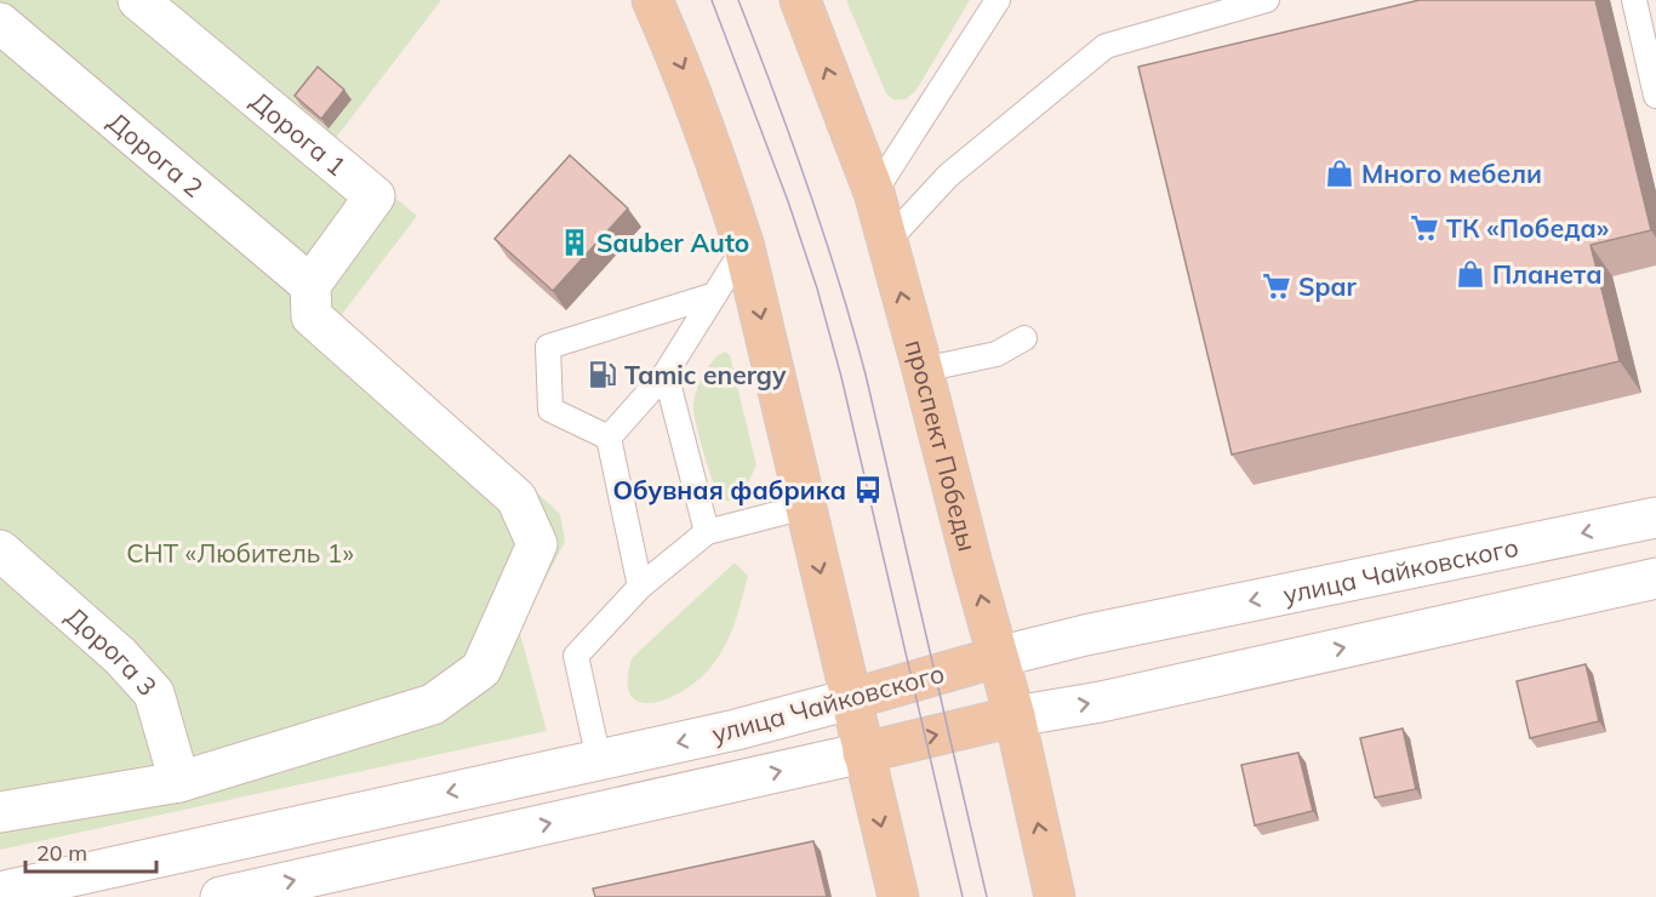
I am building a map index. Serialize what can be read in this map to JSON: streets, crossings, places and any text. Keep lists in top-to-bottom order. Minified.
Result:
{"streets":{"main road":["Дорога 1","Дорога 2","проспект Победы","улица Чайковского","Дорога 3"]},"crossings":[["Дорога 1","Дорога 2"],["проспект Победы","улица Чайковского"]],"parks":["СНТ «Любитель 1»"],"places":{"shop":["Много мебели","Планета"],"supermarket":["ТК «Победа»","Spar"],"building":["Sauber Auto"],"fuel station":["Tamic energy"],"bus stop":["Обувная фабрика"]},"scale_bar":"20 m"}
